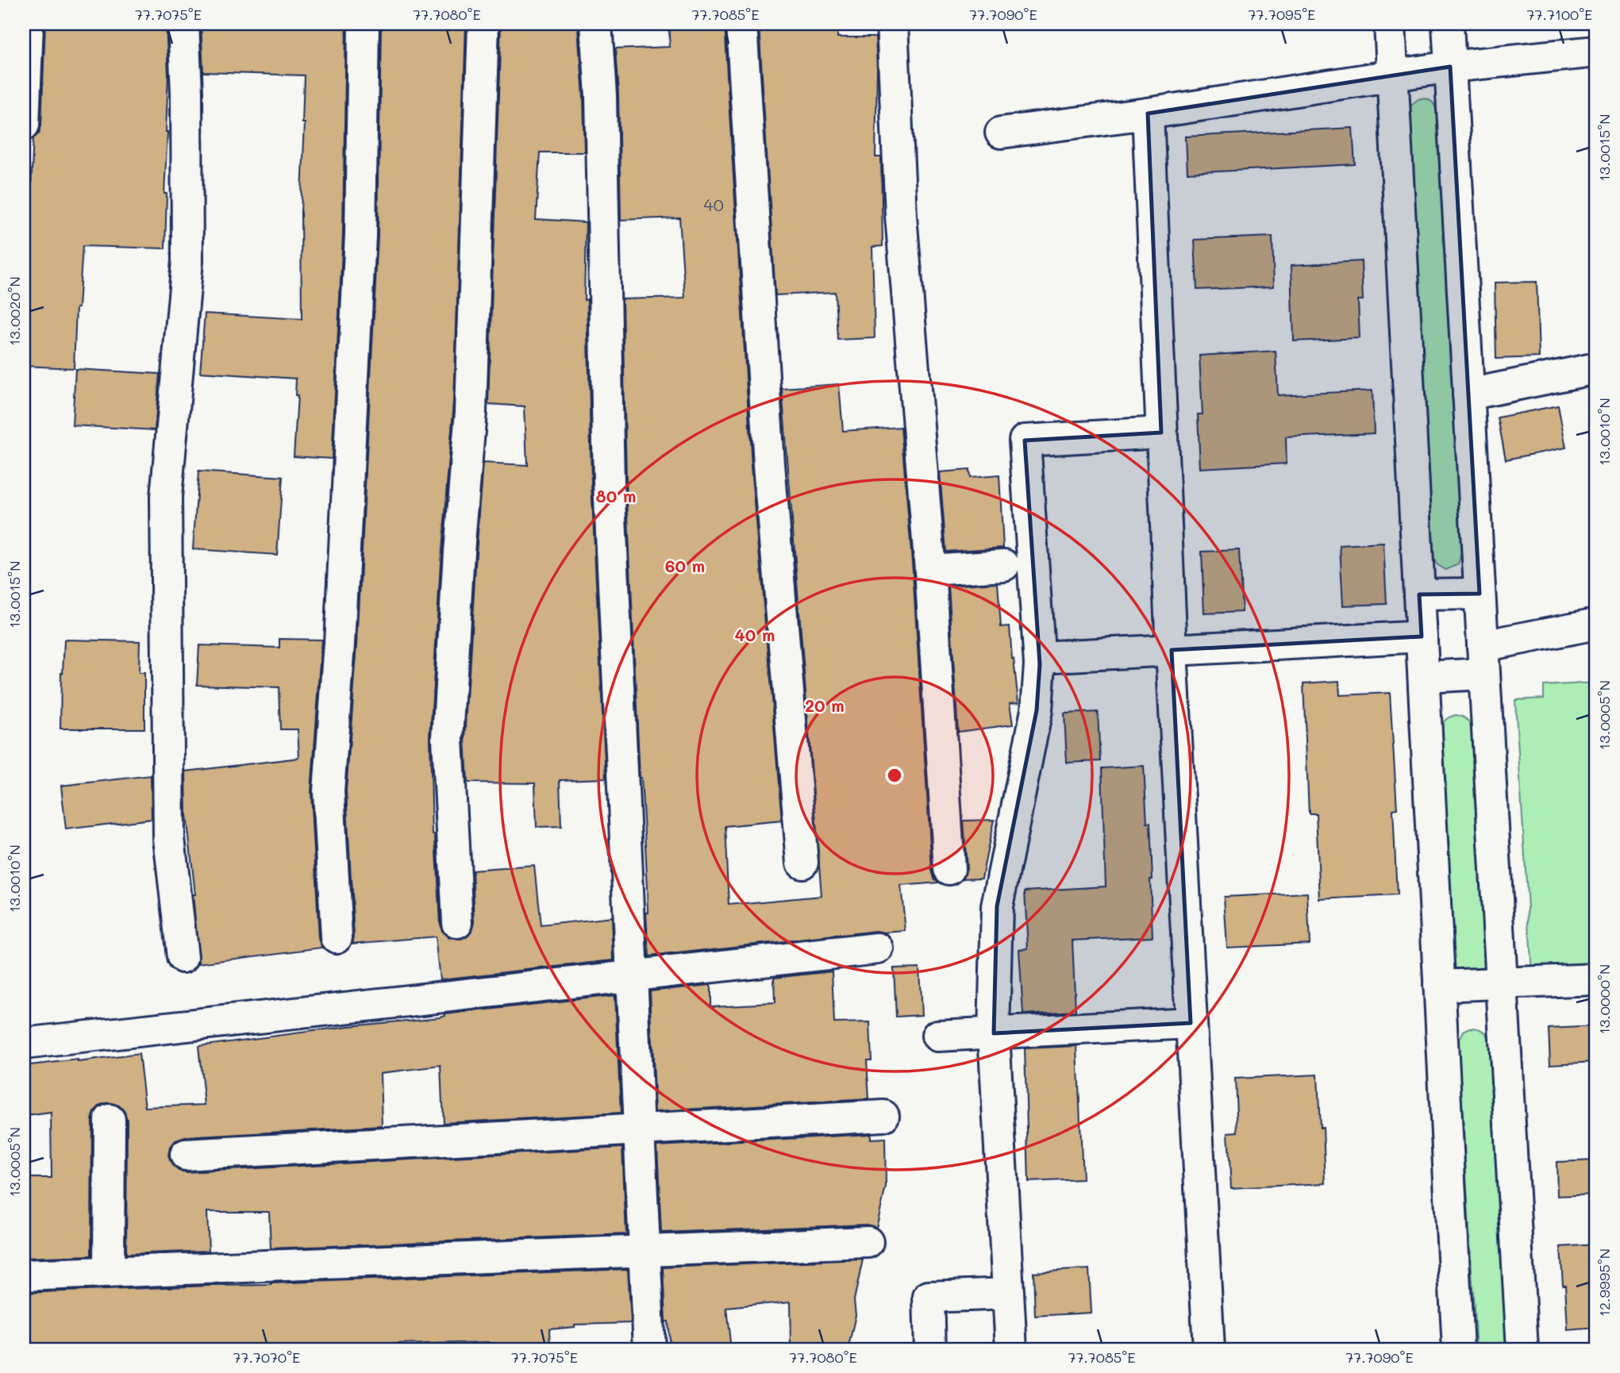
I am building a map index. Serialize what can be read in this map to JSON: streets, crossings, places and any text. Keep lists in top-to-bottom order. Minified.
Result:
{"house_numbers":["40"],"coordinates":["77.7075°E","77.7080°E","77.7085°E","77.7090°E","77.7095°E","77.7100°E","13.0015°N","13.0020°N","13.0010°N","13.0005°N","13.0000°N","12.9995°N","77.7070°E"],"rings":["80 m","60 m","40 m","20 m"]}
